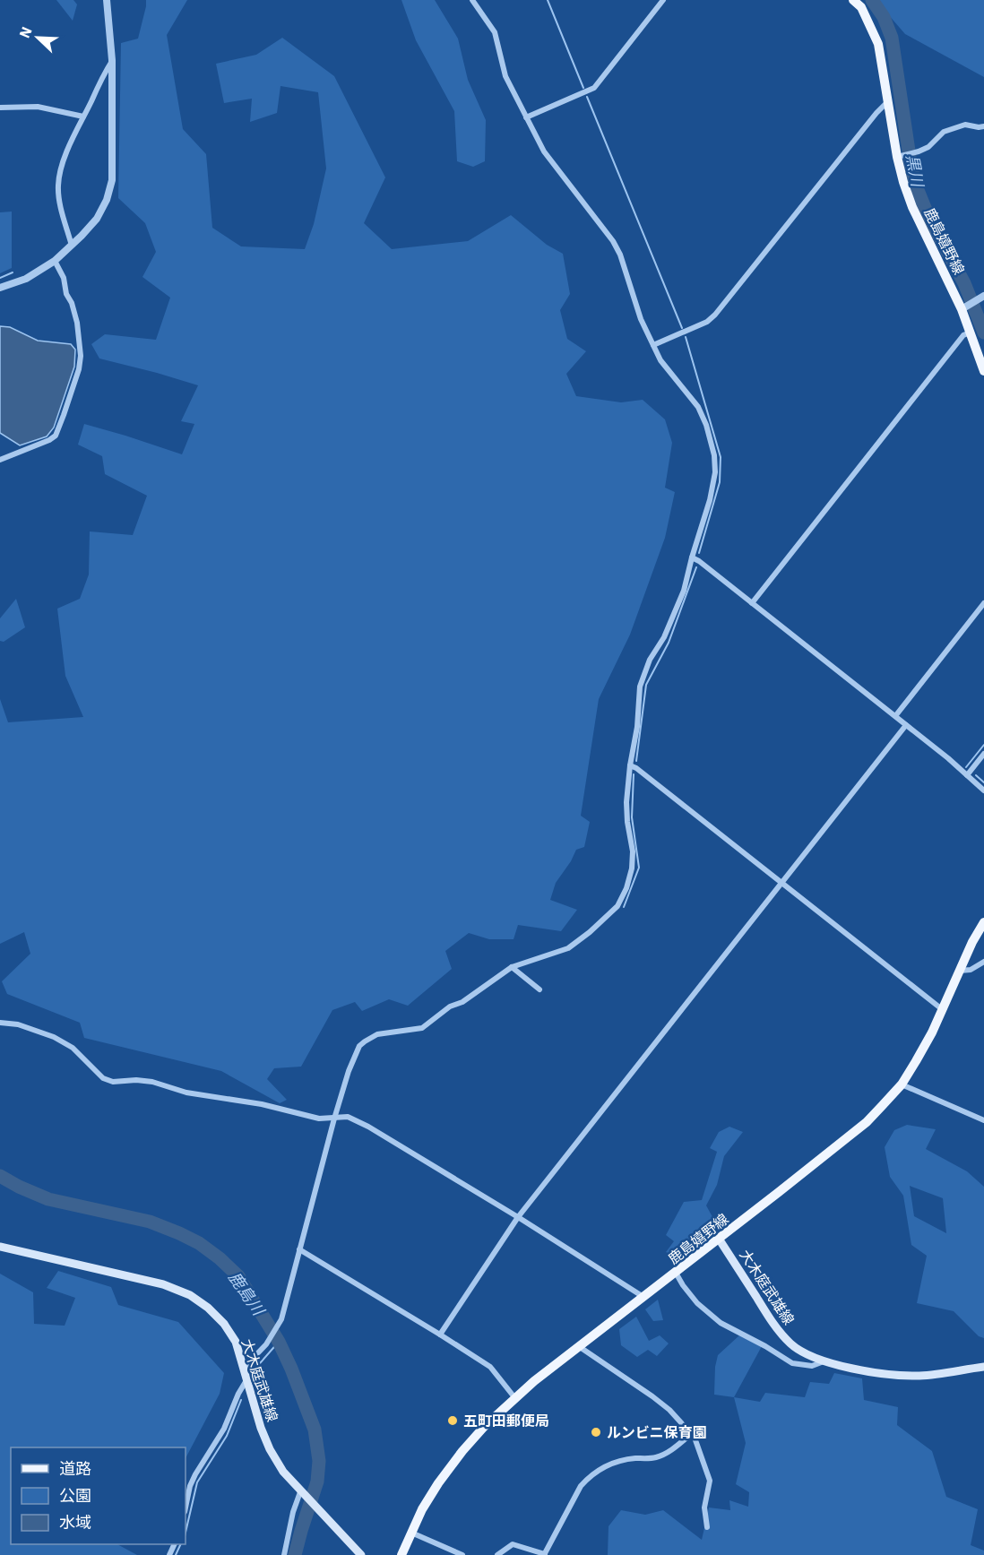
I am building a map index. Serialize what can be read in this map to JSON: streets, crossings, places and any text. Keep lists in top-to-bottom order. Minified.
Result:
{"streets":{"main road":["鹿島嬉野線","大木庭武雄線"]},"crossings":[["鹿島嬉野線","大木庭武雄線"]],"water":["黒川","鹿島川"],"places":["五町田郵便局","ルンビニ保育園"],"legend":["道路","公園","水域"],"north":"top left"}
